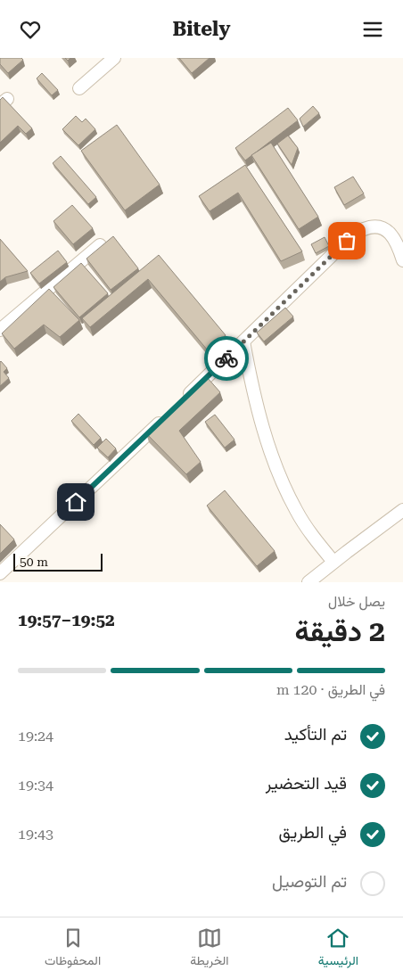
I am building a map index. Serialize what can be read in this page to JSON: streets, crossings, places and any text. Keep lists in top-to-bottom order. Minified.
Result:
{"scale_bar":"50 m","page":{"header":"Bitely","scale":"50 m","heading":["2 دقيقة","يصل خلال","19:52–19:57"],"bar":"في الطريق · 120 m","list":[["تم التأكيد","19:24"],["قيد التحضير","19:34"],["في الطريق","19:43"],"تم التوصيل"],"tabs":["الرئيسية","الخريطة","المحفوظات"]}}
